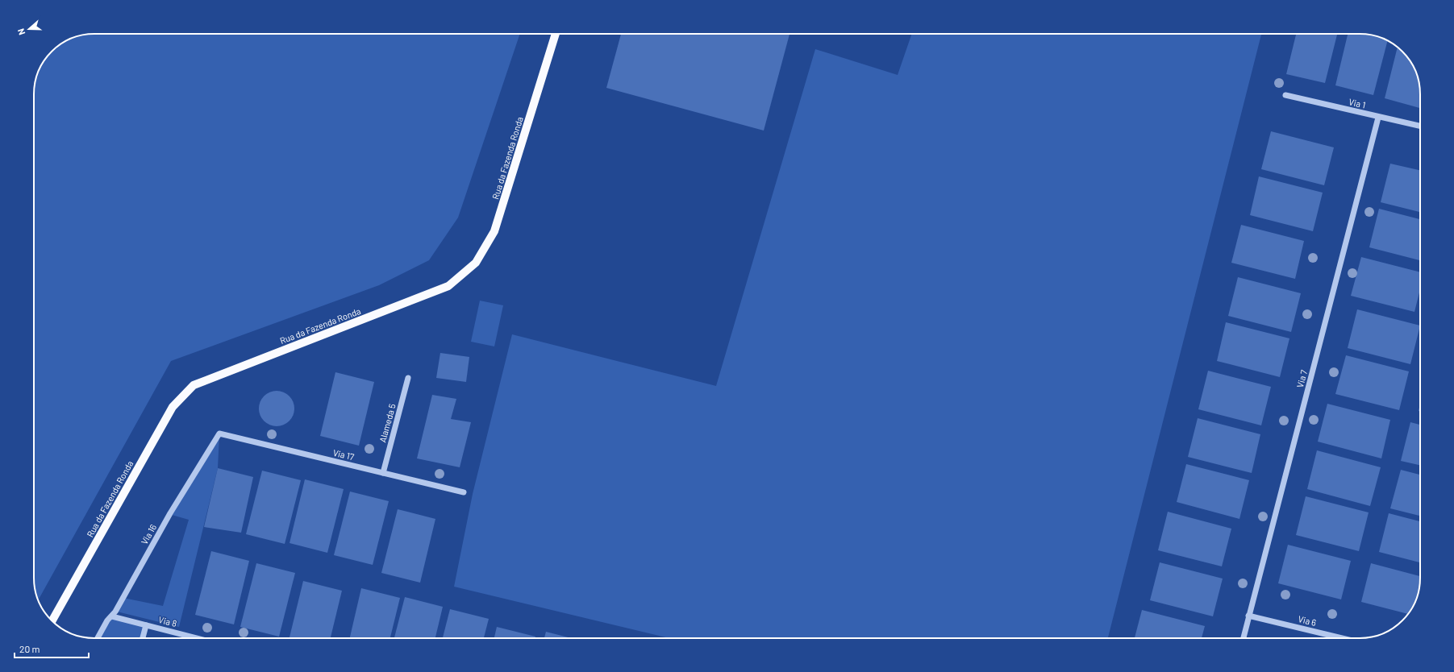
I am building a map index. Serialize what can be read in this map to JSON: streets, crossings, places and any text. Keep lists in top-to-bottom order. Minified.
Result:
{"streets":{"main road":["Rua da Fazenda Ronda"],"street":["Via 1","Via 7","Alameda 5","Via 17","Via 16","Via 6","Via 8"]},"crossings":[["Via 1","Via 7"],["Via 7","Via 6"],["Alameda 5","Via 17"],["Via 17","Via 16"],["Via 16","Via 8"]],"scale_bar":"20 m","north":"left"}
